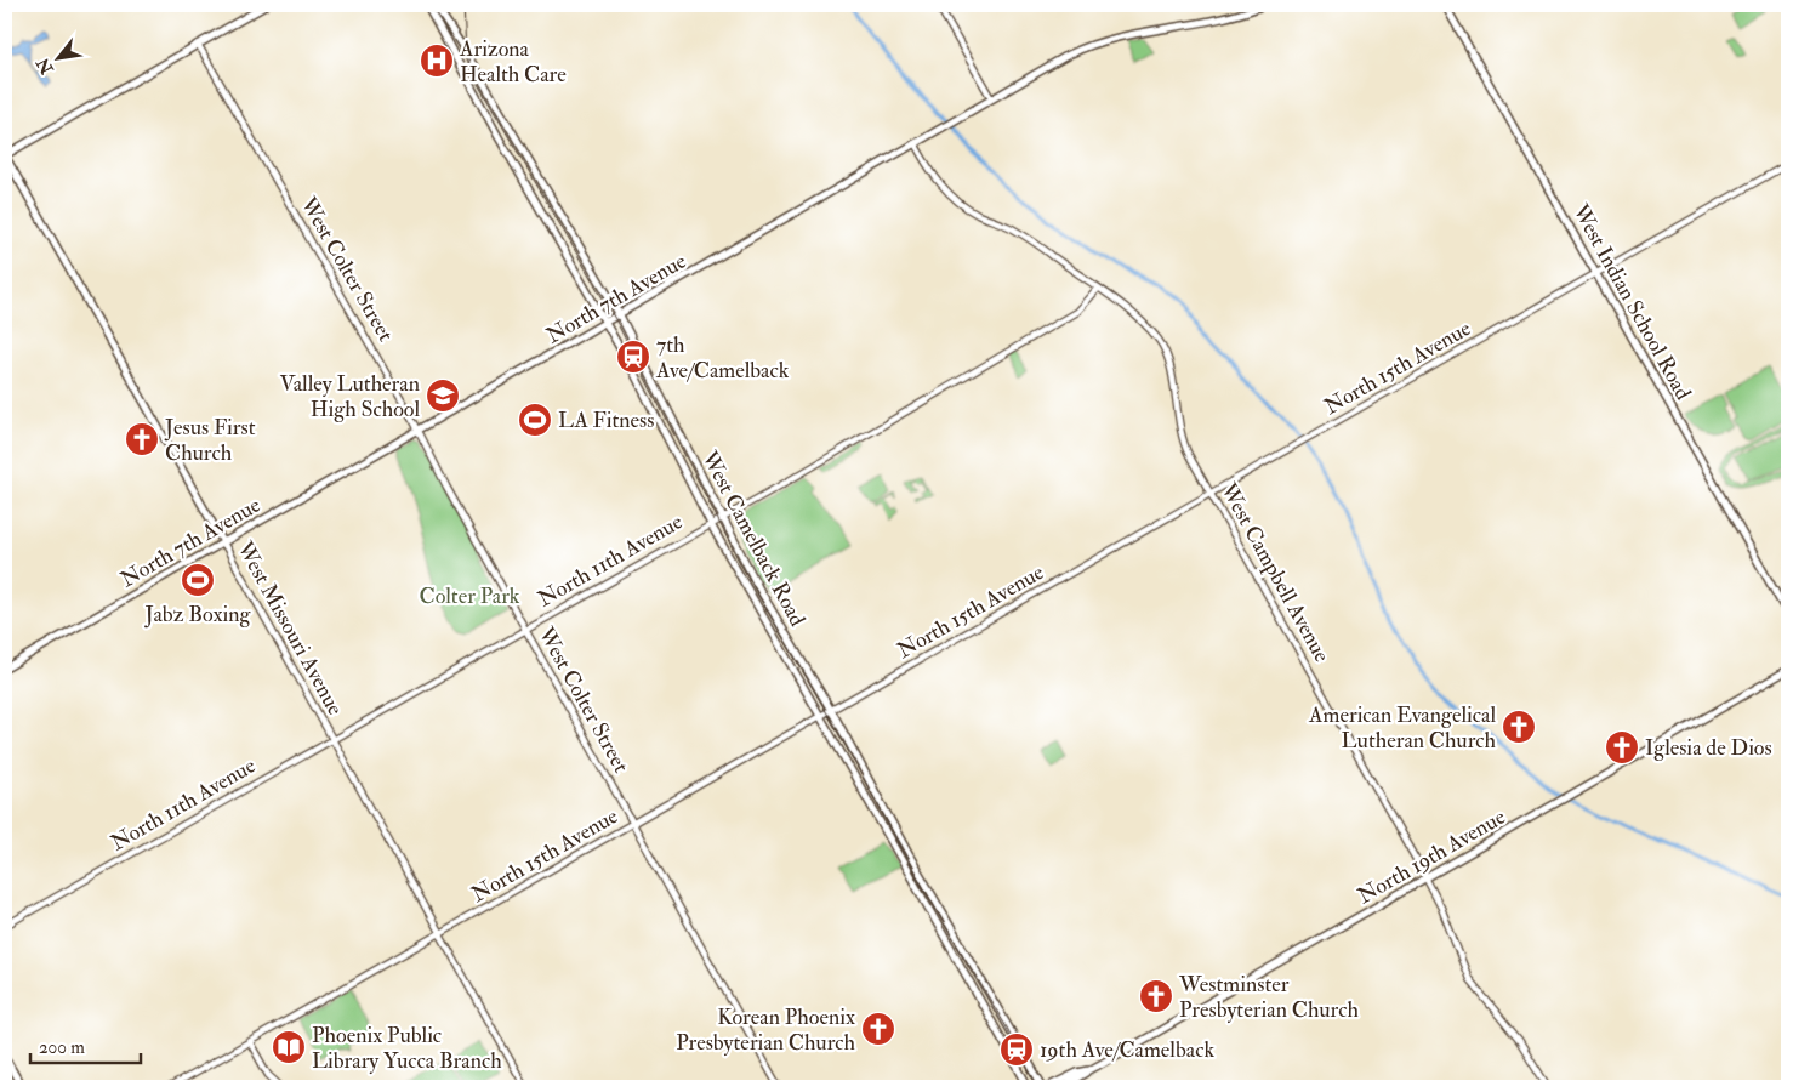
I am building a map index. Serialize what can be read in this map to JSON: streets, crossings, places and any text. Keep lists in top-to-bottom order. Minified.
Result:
{"streets":{"main road":["North 7th Avenue","West Indian School Road","West Camelback Road","West Missouri Avenue","North 19th Avenue"],"street":["West Colter Street","North 15th Avenue","North 11th Avenue","West Campbell Avenue"]},"crossings":[["West Colter Street","North 7th Avenue"],["West Colter Street","North 15th Avenue"],["West Colter Street","North 11th Avenue"],["North 7th Avenue","West Camelback Road"],["North 7th Avenue","West Campbell Avenue"],["North 7th Avenue","West Missouri Avenue"],["West Indian School Road","North 15th Avenue"],["North 15th Avenue","West Camelback Road"],["North 15th Avenue","West Campbell Avenue"],["North 15th Avenue","West Missouri Avenue"],["West Camelback Road","North 11th Avenue"],["West Camelback Road","North 19th Avenue"],["North 11th Avenue","West Campbell Avenue"],["North 11th Avenue","West Missouri Avenue"],["West Campbell Avenue","North 19th Avenue"]],"parks":["Colter Park"],"places":{"hospital":["Arizona Health Care"],"station":["7th Ave/Camelback","19th Ave/Camelback"],"school or university":["Valley Lutheran High School"],"sports":["LA Fitness","Jabz Boxing"],"church":["Jesus First Church","American Evangelical Lutheran Church","Iglesia de Dios","Westminster Presbyterian Church","Korean Phoenix Presbyterian Church"],"library":["Phoenix Public Library Yucca Branch"]},"scale_bar":"200 m","north":"bottom left"}
